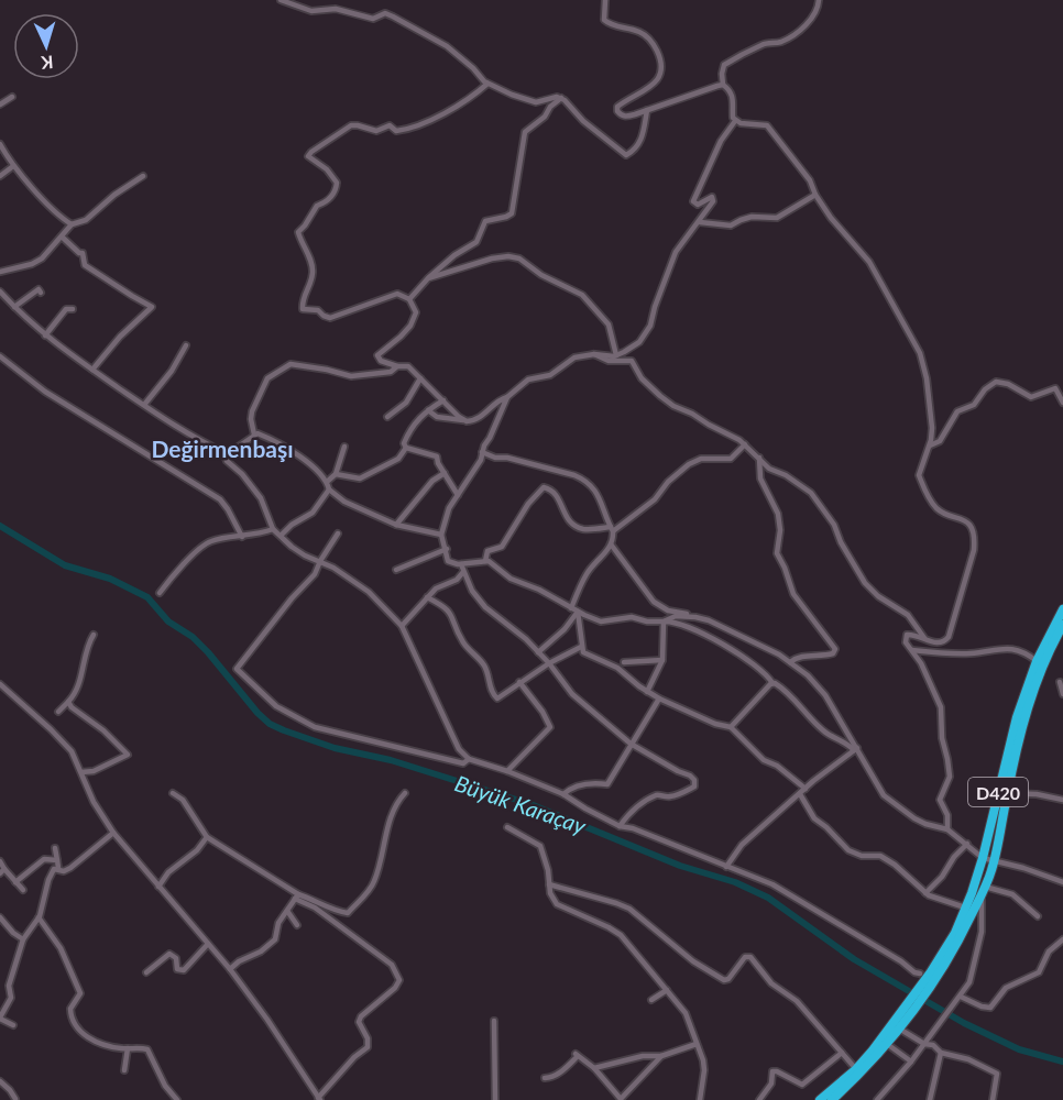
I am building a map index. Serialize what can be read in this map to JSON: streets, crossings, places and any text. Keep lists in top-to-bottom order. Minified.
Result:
{"streets":{"highway":["D420"]},"districts":["Değirmenbaşı"],"water":["Büyük Karaçay"],"north":"bottom"}
